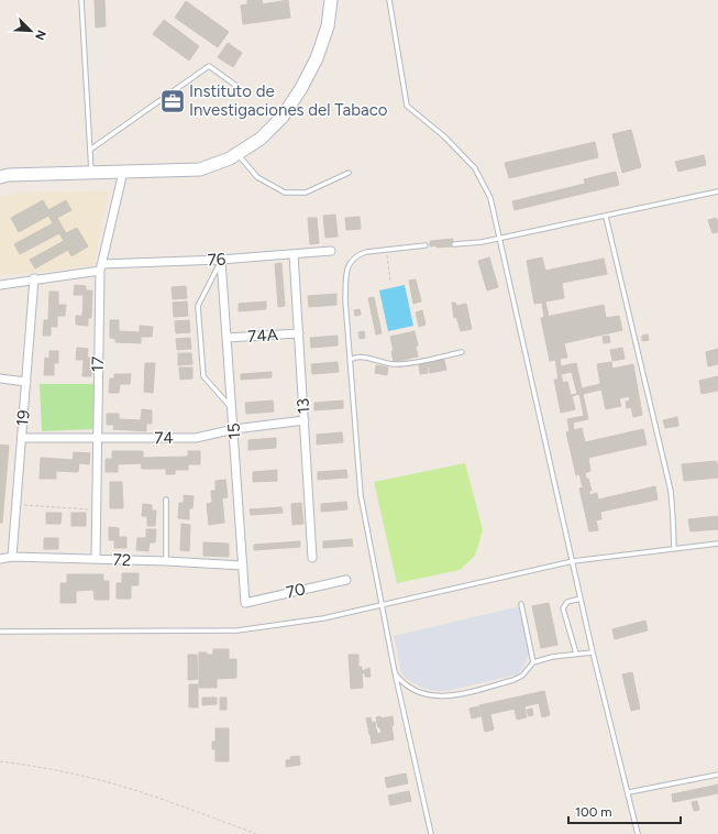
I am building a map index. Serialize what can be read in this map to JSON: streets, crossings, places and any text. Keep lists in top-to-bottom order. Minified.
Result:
{"streets":{"street":["76","74A","17","13","19","15","74","72","70"]},"crossings":[["76","17"],["76","13"],["76","19"],["76","15"],["74A","13"],["74A","15"],["17","74"],["17","72"],["13","74"],["19","74"],["19","72"],["15","74"],["15","72"],["15","70"]],"places":{"office":["Instituto de Investigaciones del Tabaco"]},"scale_bar":"100 m","north":"bottom right"}
